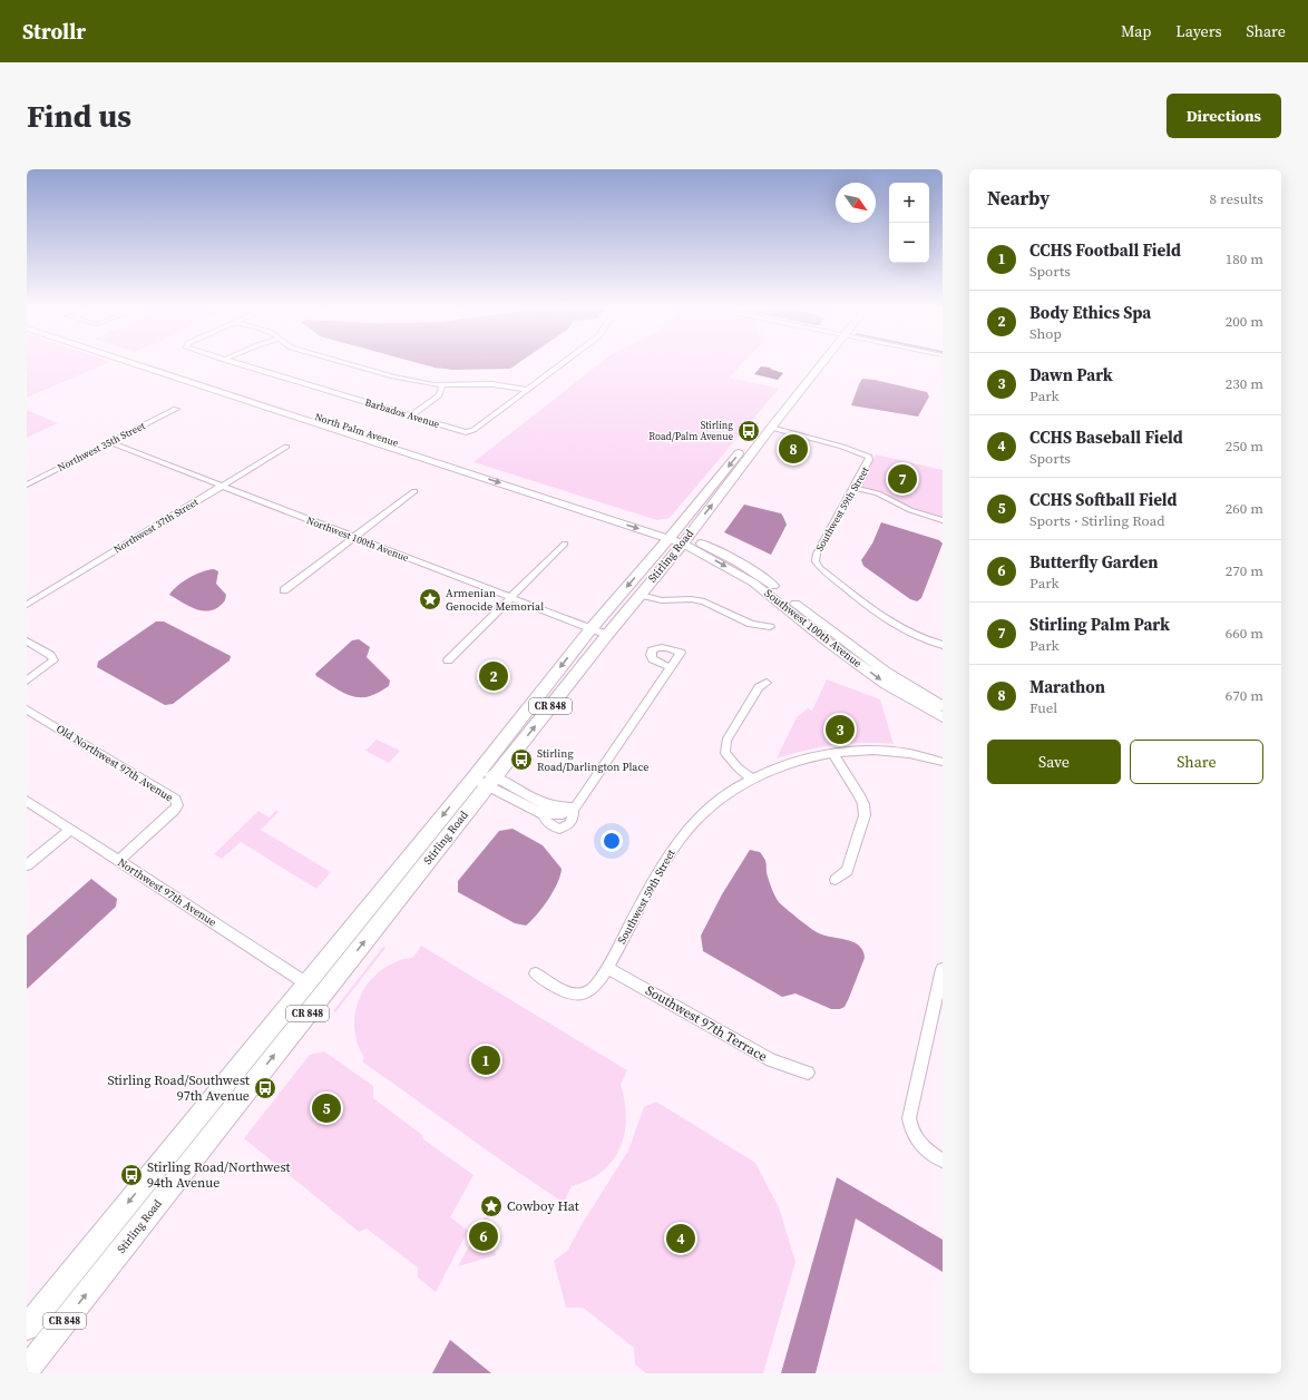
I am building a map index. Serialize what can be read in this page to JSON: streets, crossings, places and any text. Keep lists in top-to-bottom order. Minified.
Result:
{"streets":{"main road":["North Palm Avenue","Stirling Road","Southwest 100th Avenue","CR 848"],"street":["Barbados Avenue","Northwest 35th Street","Southwest 59th Street","Northwest 37th Street","Northwest 100th Avenue","Old Northwest 97th Avenue","Northwest 97th Avenue","Southwest 97th Terrace"]},"crossings":[["North Palm Avenue","Stirling Road"],["North Palm Avenue","Southwest 100th Avenue"],["Northwest 35th Street","Northwest 100th Avenue"],["Southwest 59th Street","Stirling Road"],["Southwest 59th Street","Southwest 97th Terrace"],["Northwest 37th Street","Northwest 100th Avenue"],["Northwest 100th Avenue","Stirling Road"],["Stirling Road","Southwest 100th Avenue"],["Stirling Road","Northwest 97th Avenue"],["Old Northwest 97th Avenue","Northwest 97th Avenue"]],"places":{"bus stop":["Stirling Road/Palm Avenue","Stirling Road/Darlington Place","Stirling Road/Southwest 97th Avenue","Stirling Road/Northwest 94th Avenue"],"place":["Armenian Genocide Memorial","Cowboy Hat"]},"north":"bottom right","page":{"header":"Strollr","nav":["Map","Layers","Share"],"buttons":["Directions",["Save","Share"]],"title":"Find us","heading":["Nearby","8 results"],"map_buttons":["+","−"],"list":[{"mark":"1","name":"CCHS Football Field","note":"Sports","value":"180 m"},{"mark":"2","name":"Body Ethics Spa","note":"Shop","value":"200 m"},{"mark":"3","name":"Dawn Park","note":"Park","value":"230 m"},{"mark":"4","name":"CCHS Baseball Field","note":"Sports","value":"250 m"},{"mark":"5","name":"CCHS Softball Field","note":"Sports · Stirling Road","value":"260 m"},{"mark":"6","name":"Butterfly Garden","note":"Park","value":"270 m"},{"mark":"7","name":"Stirling Palm Park","note":"Park","value":"660 m"},{"mark":"8","name":"Marathon","note":"Fuel","value":"670 m"}],"pins":["8","7","2","3","1","5","6","4"]}}
